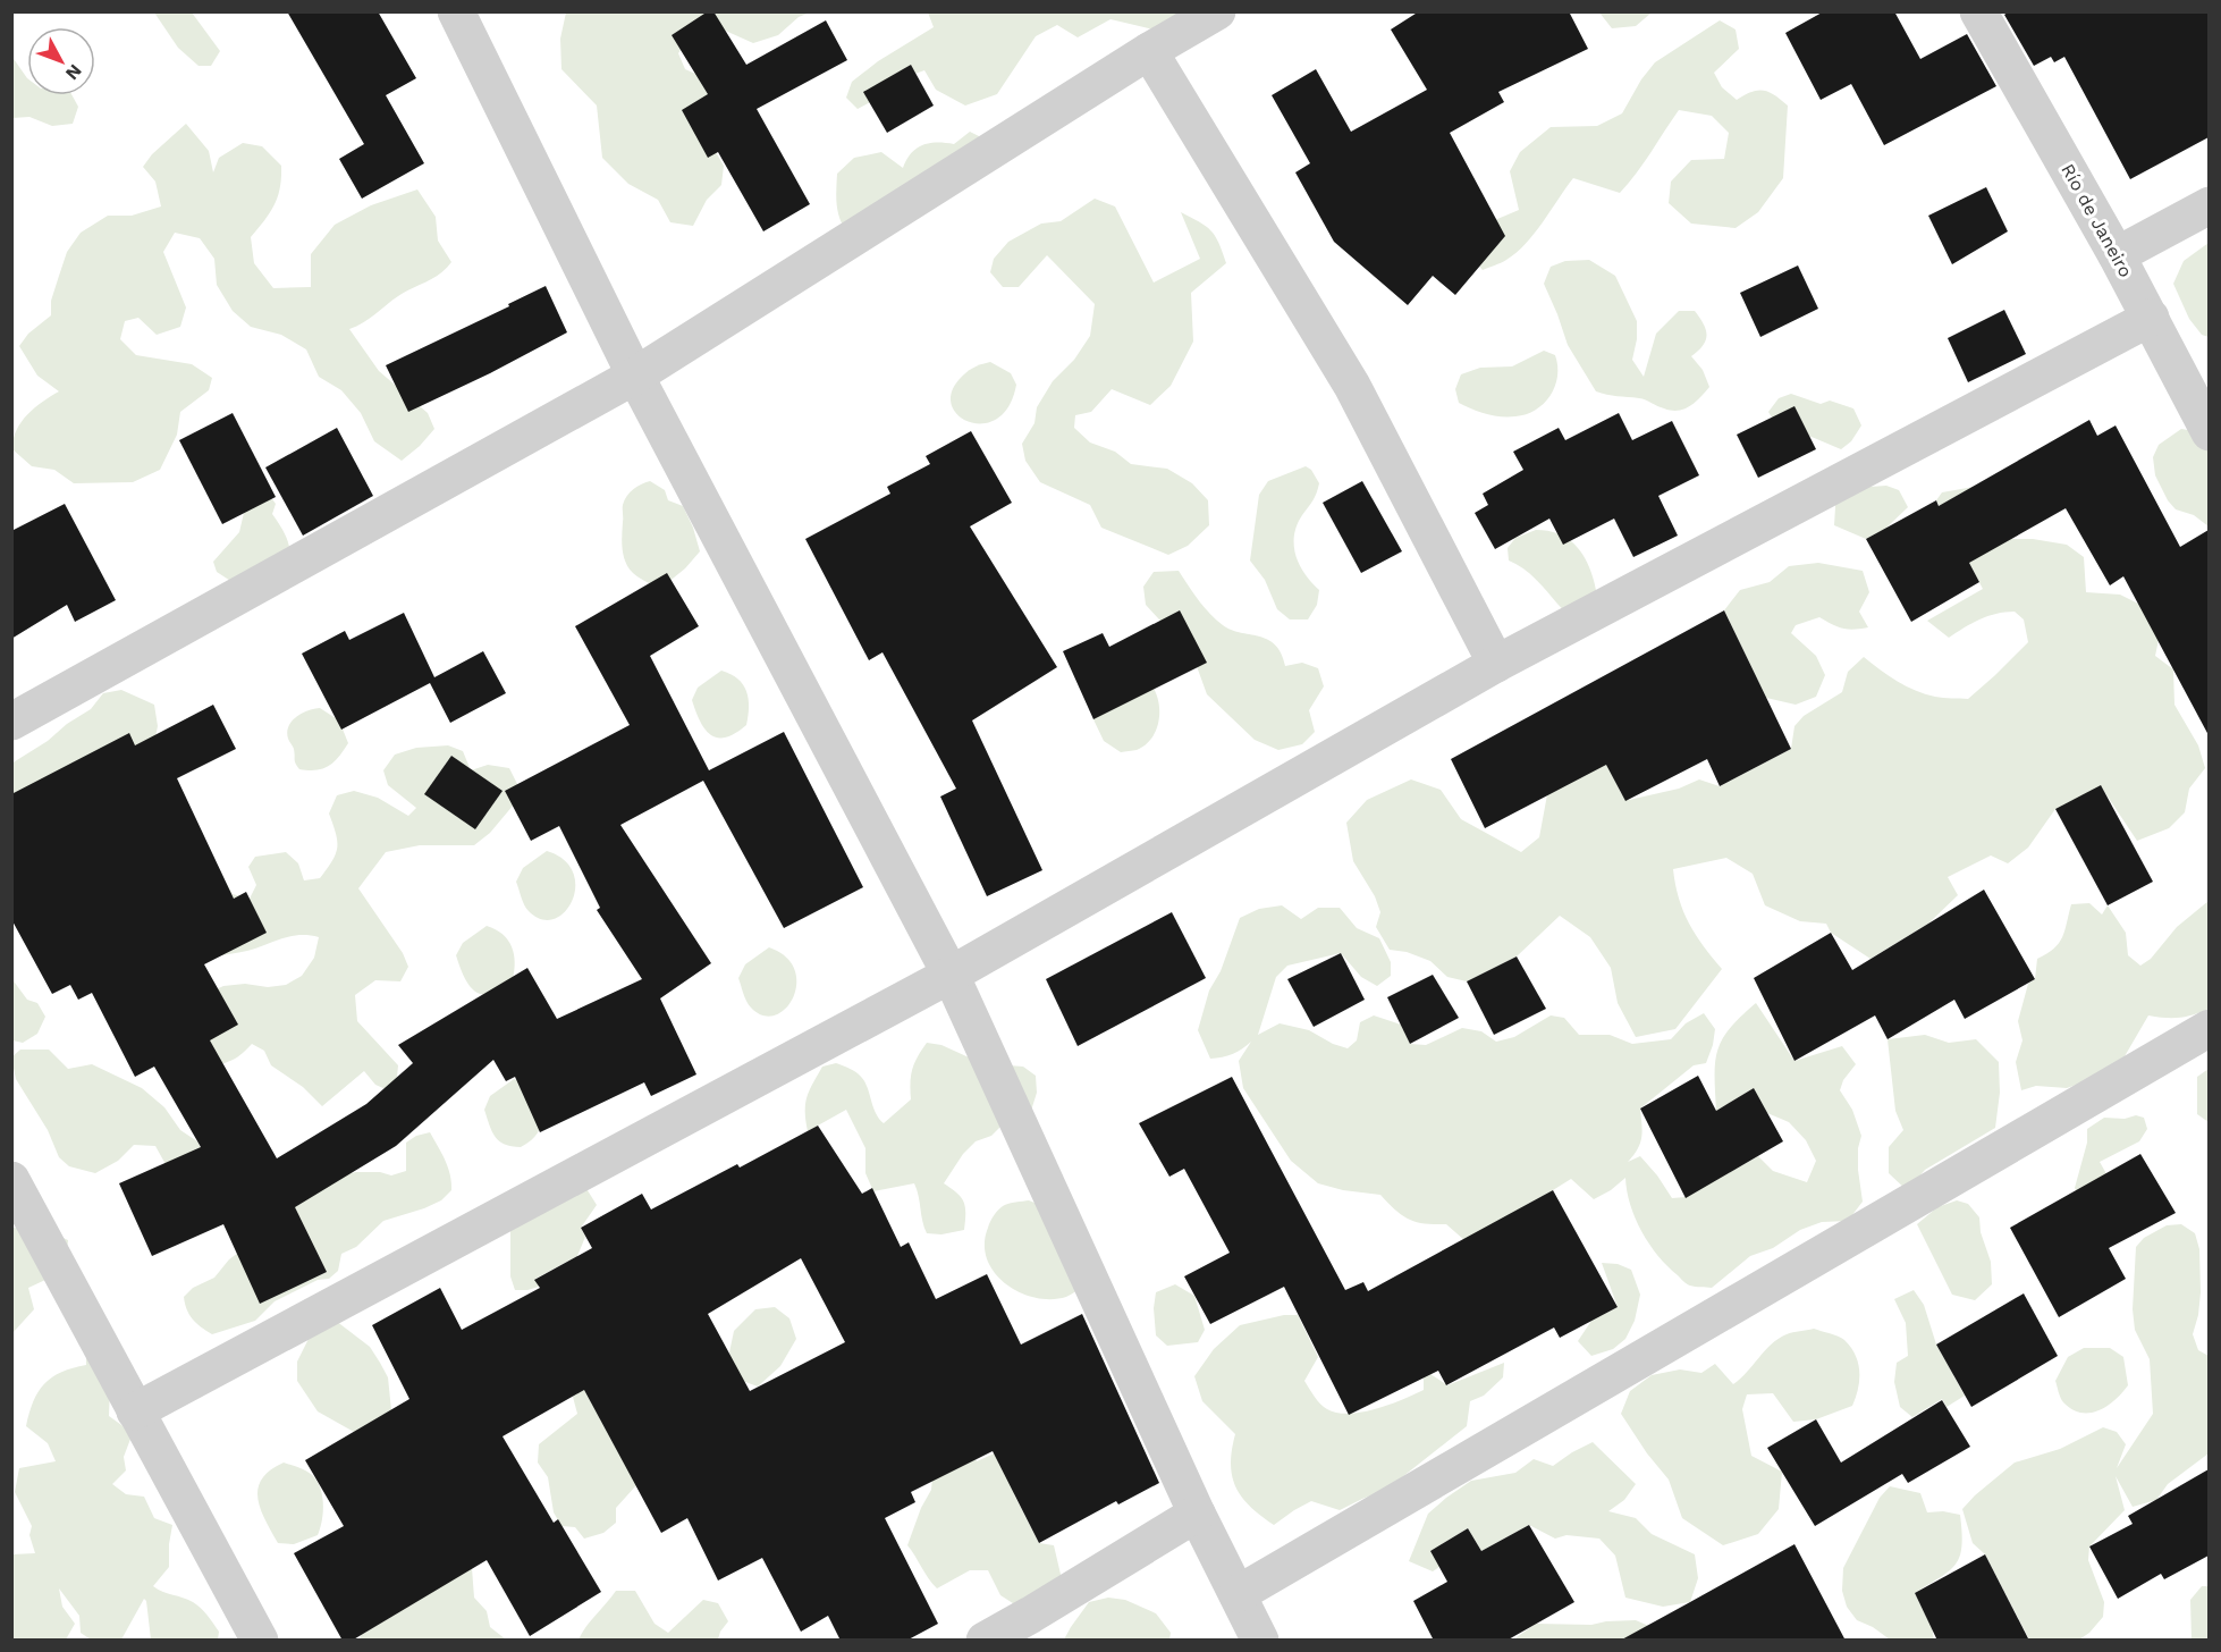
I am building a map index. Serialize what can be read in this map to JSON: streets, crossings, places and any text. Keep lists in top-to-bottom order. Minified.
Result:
{"streets":{"street":["Río de Janeiro"]},"north":"bottom right"}
